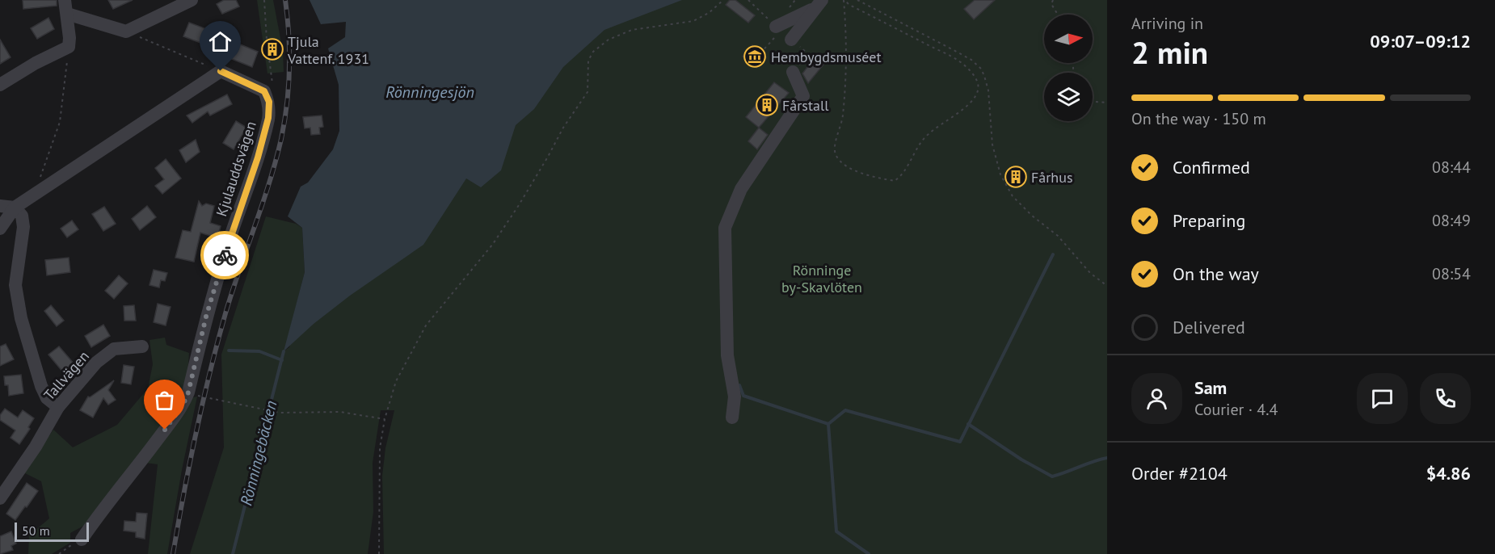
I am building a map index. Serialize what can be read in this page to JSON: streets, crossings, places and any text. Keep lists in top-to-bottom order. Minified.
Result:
{"streets":{"street":["Kjulauddsvägen","Tallvägen"]},"water":["Rönningesjön","Rönningebäcken"],"parks":["Rönninge by-Skavlöten"],"places":{"building":["Tjula Vattenf. 1931","Fårstall","Fårhus"],"museum":["Hembygdsmuséet"]},"scale_bar":"50 m","north":"right","page":{"heading":["2 min","Arriving in","09:07–09:12"],"panel":["Sam","Courier · 4.4","Order #2104","$4.86"],"bar":"On the way · 150 m","list":[["Confirmed","08:44"],["Preparing","08:49"],["On the way","08:54"],"Delivered"],"scale":"50 m"}}
